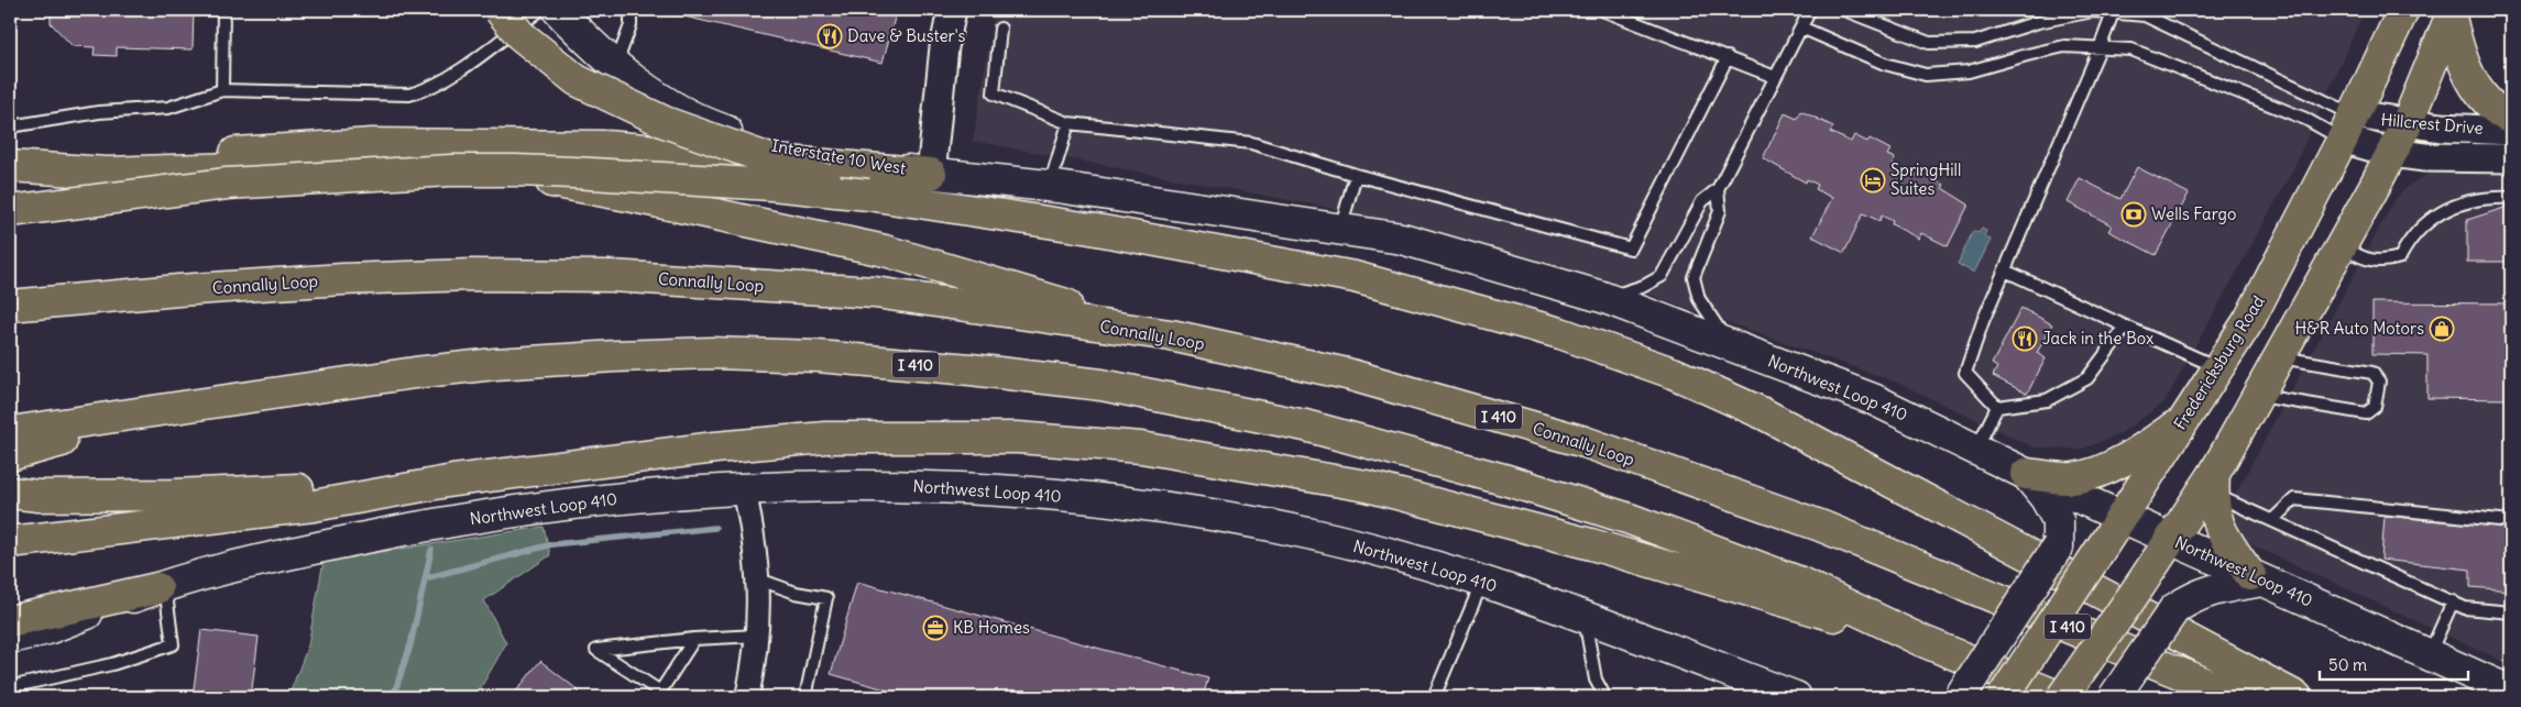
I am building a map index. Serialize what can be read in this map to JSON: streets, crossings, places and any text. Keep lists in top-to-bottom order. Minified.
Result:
{"streets":{"main road":["Interstate 10 West","Connally Loop","Fredericksburg Road","I 410","Northwest Loop 410"],"street":["Hillcrest Drive"]},"crossings":[["Hillcrest Drive","Fredericksburg Road"],["Interstate 10 West","Northwest Loop 410"],["Fredericksburg Road","Northwest Loop 410"]],"places":{"restaurant":["Dave & Buster's","Jack in the Box"],"hotel":["SpringHill Suites"],"bank":["Wells Fargo"],"shop":["H&R Auto Motors"],"office":["KB Homes"]},"scale_bar":"50 m"}
